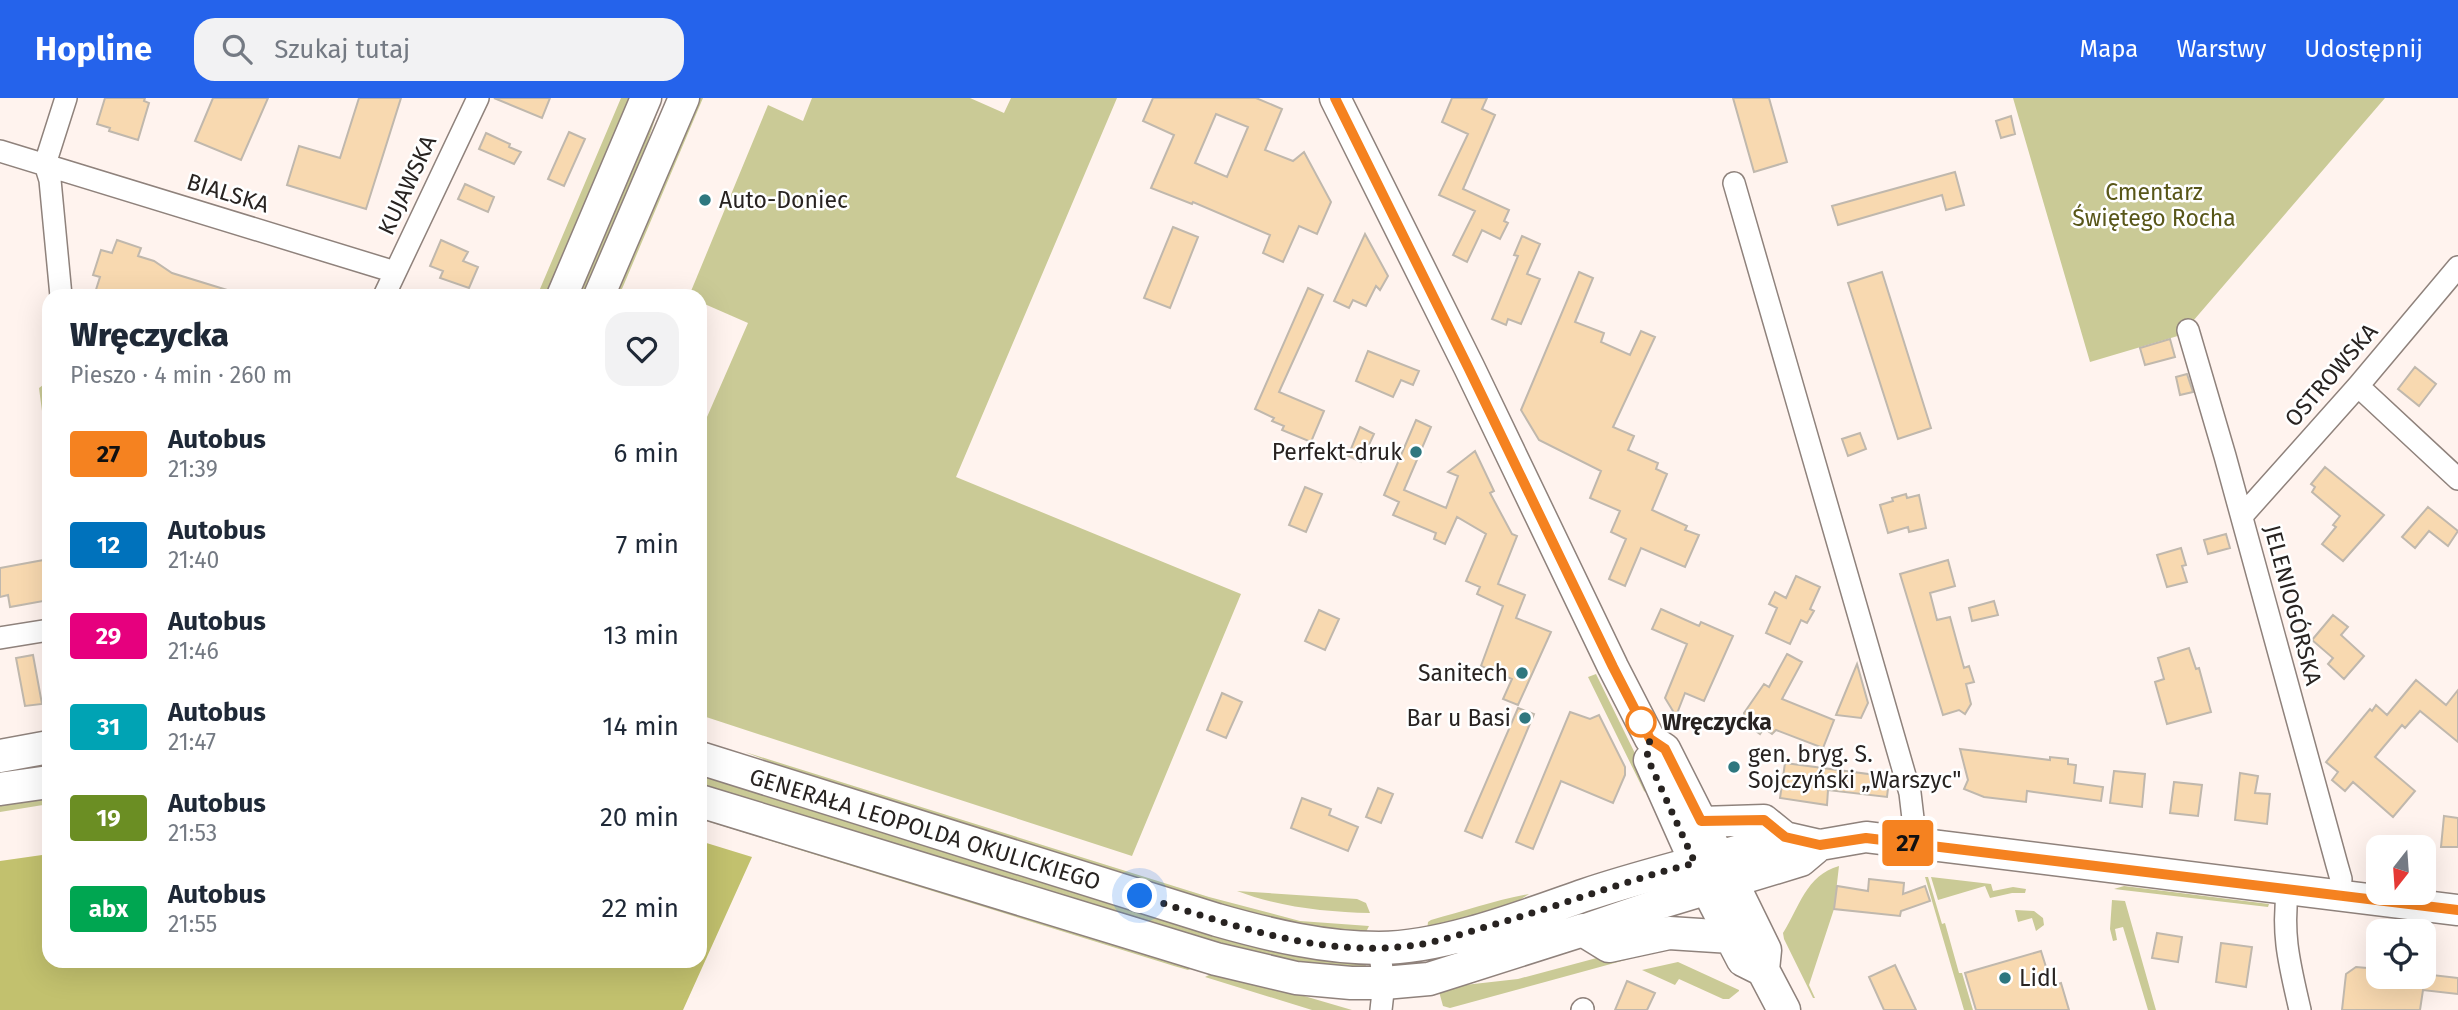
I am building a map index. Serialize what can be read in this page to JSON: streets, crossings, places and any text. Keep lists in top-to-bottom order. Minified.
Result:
{"streets":{"main road":["GENERAŁA LEOPOLDA OKULICKIEGO"],"street":["KUJAWSKA","BIALSKA","OSTROWSKA","JELENIOGÓRSKA"]},"crossings":[["KUJAWSKA","BIALSKA"],["OSTROWSKA","JELENIOGÓRSKA"]],"parks":["Cmentarz Świętego Rocha"],"places":["Auto-Doniec","Perfekt-druk","Sanitech","Bar u Basi","Wręczycka","gen. bryg. S. Sojczyński „Warszyc\"","Lidl"],"lines":["bus line 27"],"north":"bottom","page":{"header":"Hopline","search":"Szukaj tutaj","nav":["Mapa","Warstwy","Udostępnij"],"on_map":"27","heading":["Wręczycka","Pieszo · 4 min · 260 m"],"list":[{"mark":"27","name":"Autobus","note":"21:39","value":"6 min"},{"mark":"12","name":"Autobus","note":"21:40","value":"7 min"},{"mark":"29","name":"Autobus","note":"21:46","value":"13 min"},{"mark":"31","name":"Autobus","note":"21:47","value":"14 min"},{"mark":"19","name":"Autobus","note":"21:53","value":"20 min"},{"mark":"abx","name":"Autobus","note":"21:55","value":"22 min"}]}}
